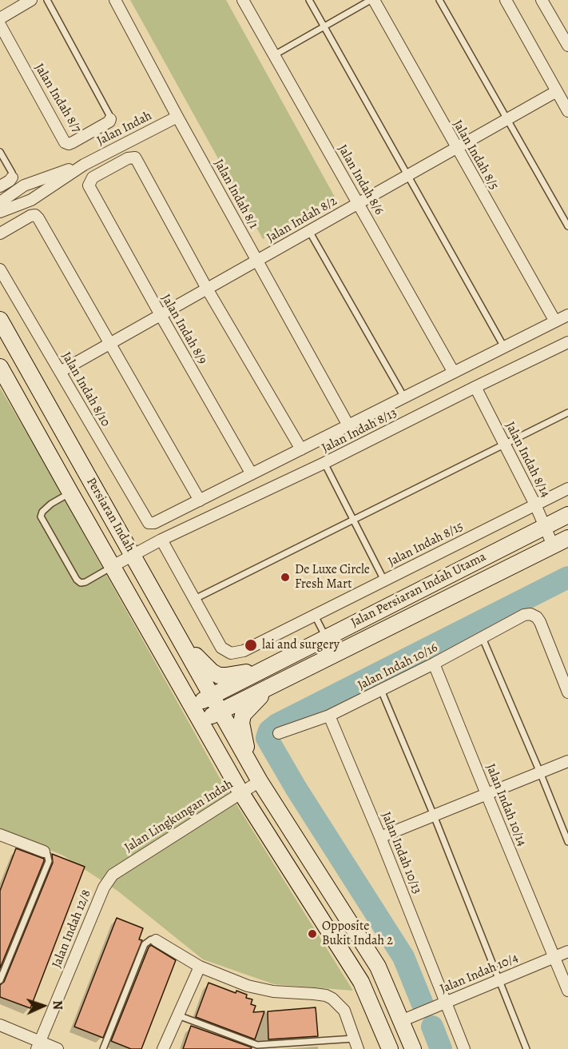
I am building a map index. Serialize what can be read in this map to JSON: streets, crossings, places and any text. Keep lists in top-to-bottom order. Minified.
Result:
{"streets":{"main road":["Persiaran Indah","Jalan Persiaran Indah Utama"],"street":["Jalan Indah 8/7","Jalan Indah","Jalan Indah 8/5","Jalan Indah 8/6","Jalan Indah 8/1","Jalan Indah 8/2","Jalan Indah 8/9","Jalan Indah 8/10","Jalan Indah 8/13","Jalan Indah 8/14","Jalan Indah 8/15","Jalan Indah 10/16","Jalan Indah 10/14","Jalan Lingkungan Indah","Jalan Indah 10/13","Jalan Indah 12/8","Jalan Indah 10/4"]},"crossings":[["Jalan Indah","Jalan Indah 8/1"],["Jalan Indah 8/5","Jalan Indah 8/2"],["Jalan Indah 8/6","Jalan Indah 8/2"],["Jalan Indah 8/1","Jalan Indah 8/2"],["Jalan Indah 8/2","Jalan Indah 8/9"],["Jalan Indah 8/2","Jalan Indah 8/10"],["Jalan Indah 8/13","Jalan Indah 8/14"],["Jalan Indah 8/13","Persiaran Indah"],["Jalan Indah 8/14","Jalan Indah 8/15"],["Jalan Indah 8/14","Jalan Persiaran Indah Utama"],["Persiaran Indah","Jalan Persiaran Indah Utama"],["Jalan Indah 10/16","Jalan Indah 10/14"],["Jalan Indah 10/16","Jalan Indah 10/13"],["Jalan Indah 10/14","Jalan Indah 10/4"],["Jalan Lingkungan Indah","Jalan Indah 12/8"],["Jalan Indah 10/13","Jalan Indah 10/4"]],"places":["De Luxe Circle Fresh Mart","lai and surgery","Opposite Bukit Indah 2"],"north":"right"}
